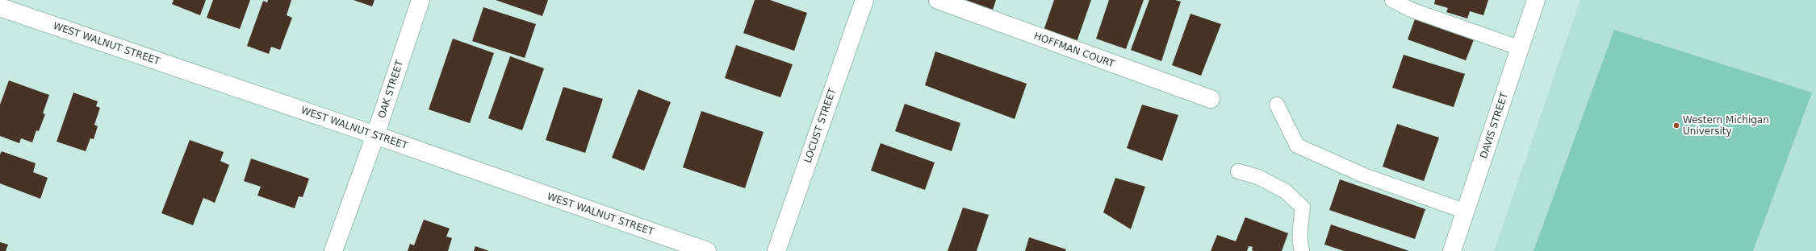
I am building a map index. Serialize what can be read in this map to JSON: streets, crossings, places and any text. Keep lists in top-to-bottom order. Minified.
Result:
{"streets":{"street":["WEST WALNUT STREET","HOFFMAN COURT","OAK STREET","LOCUST STREET","DAVIS STREET"]},"crossings":[["WEST WALNUT STREET","OAK STREET"]],"places":["Western Michigan University"]}
